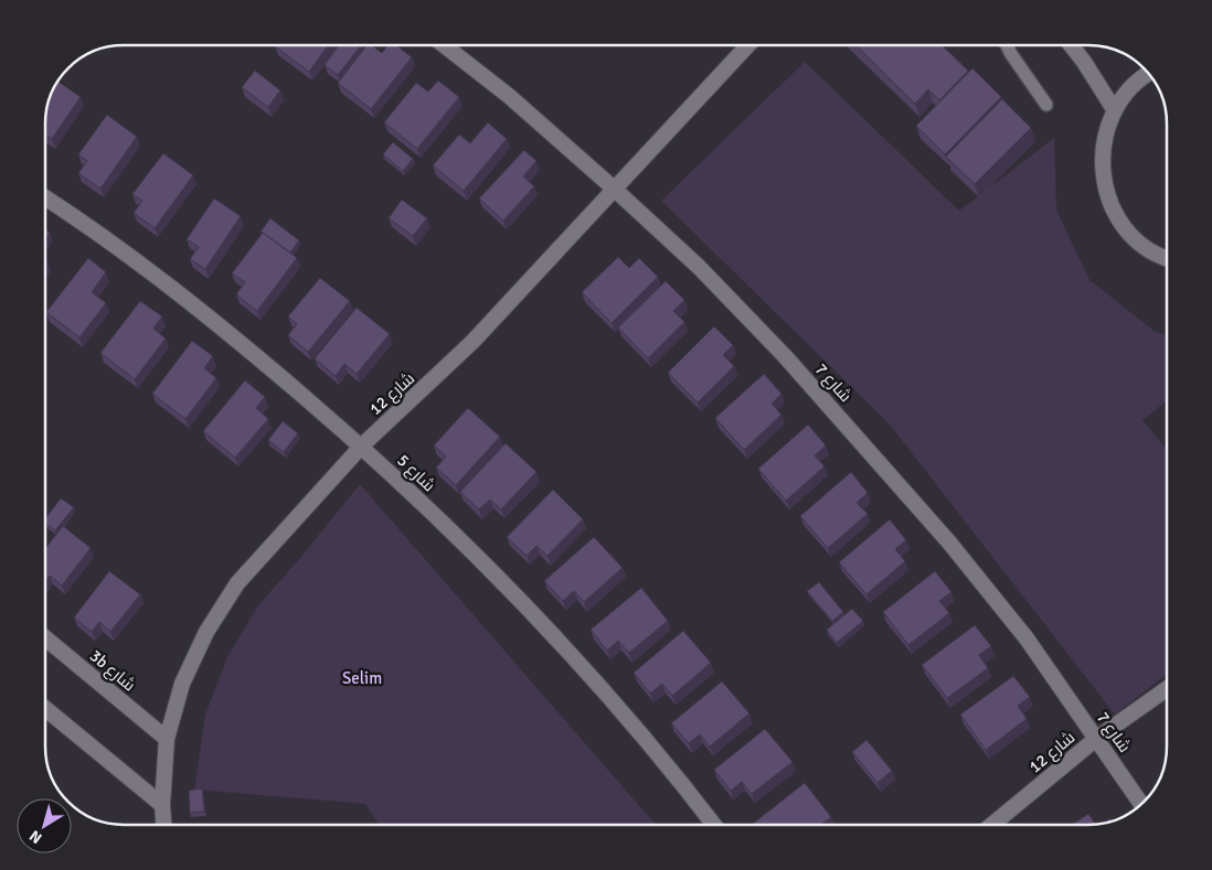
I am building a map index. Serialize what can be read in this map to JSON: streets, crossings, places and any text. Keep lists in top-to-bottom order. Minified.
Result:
{"streets":{"street":["شارع 7","شارع 12","شارع 5","3b شارع"]},"crossings":[["شارع 7","شارع 12"],["شارع 12","شارع 5"],["شارع 12","3b شارع"]],"parks":["Selim"],"north":"bottom left"}
